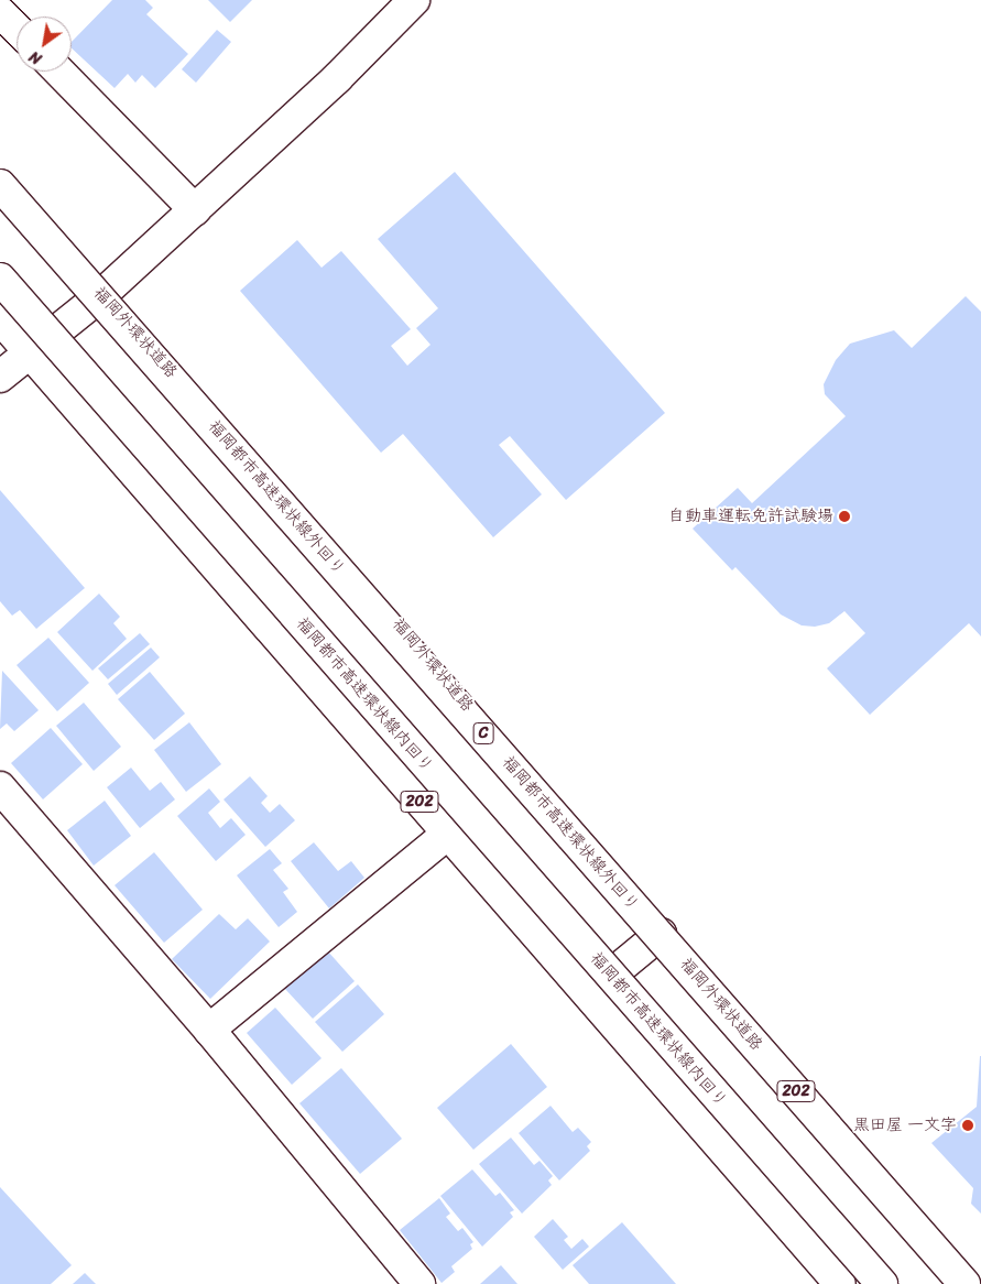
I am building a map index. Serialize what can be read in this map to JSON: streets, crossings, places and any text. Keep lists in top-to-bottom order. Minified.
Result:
{"streets":{"main road":["福岡外環状道路","福岡都市高速環状線外回り","福岡都市高速環状線内回り","C","202"]},"crossings":[["福岡外環状道路","福岡都市高速環状線外回り"]],"places":["自動車運転免許試験場","黒田屋 一文字"],"north":"bottom left"}
